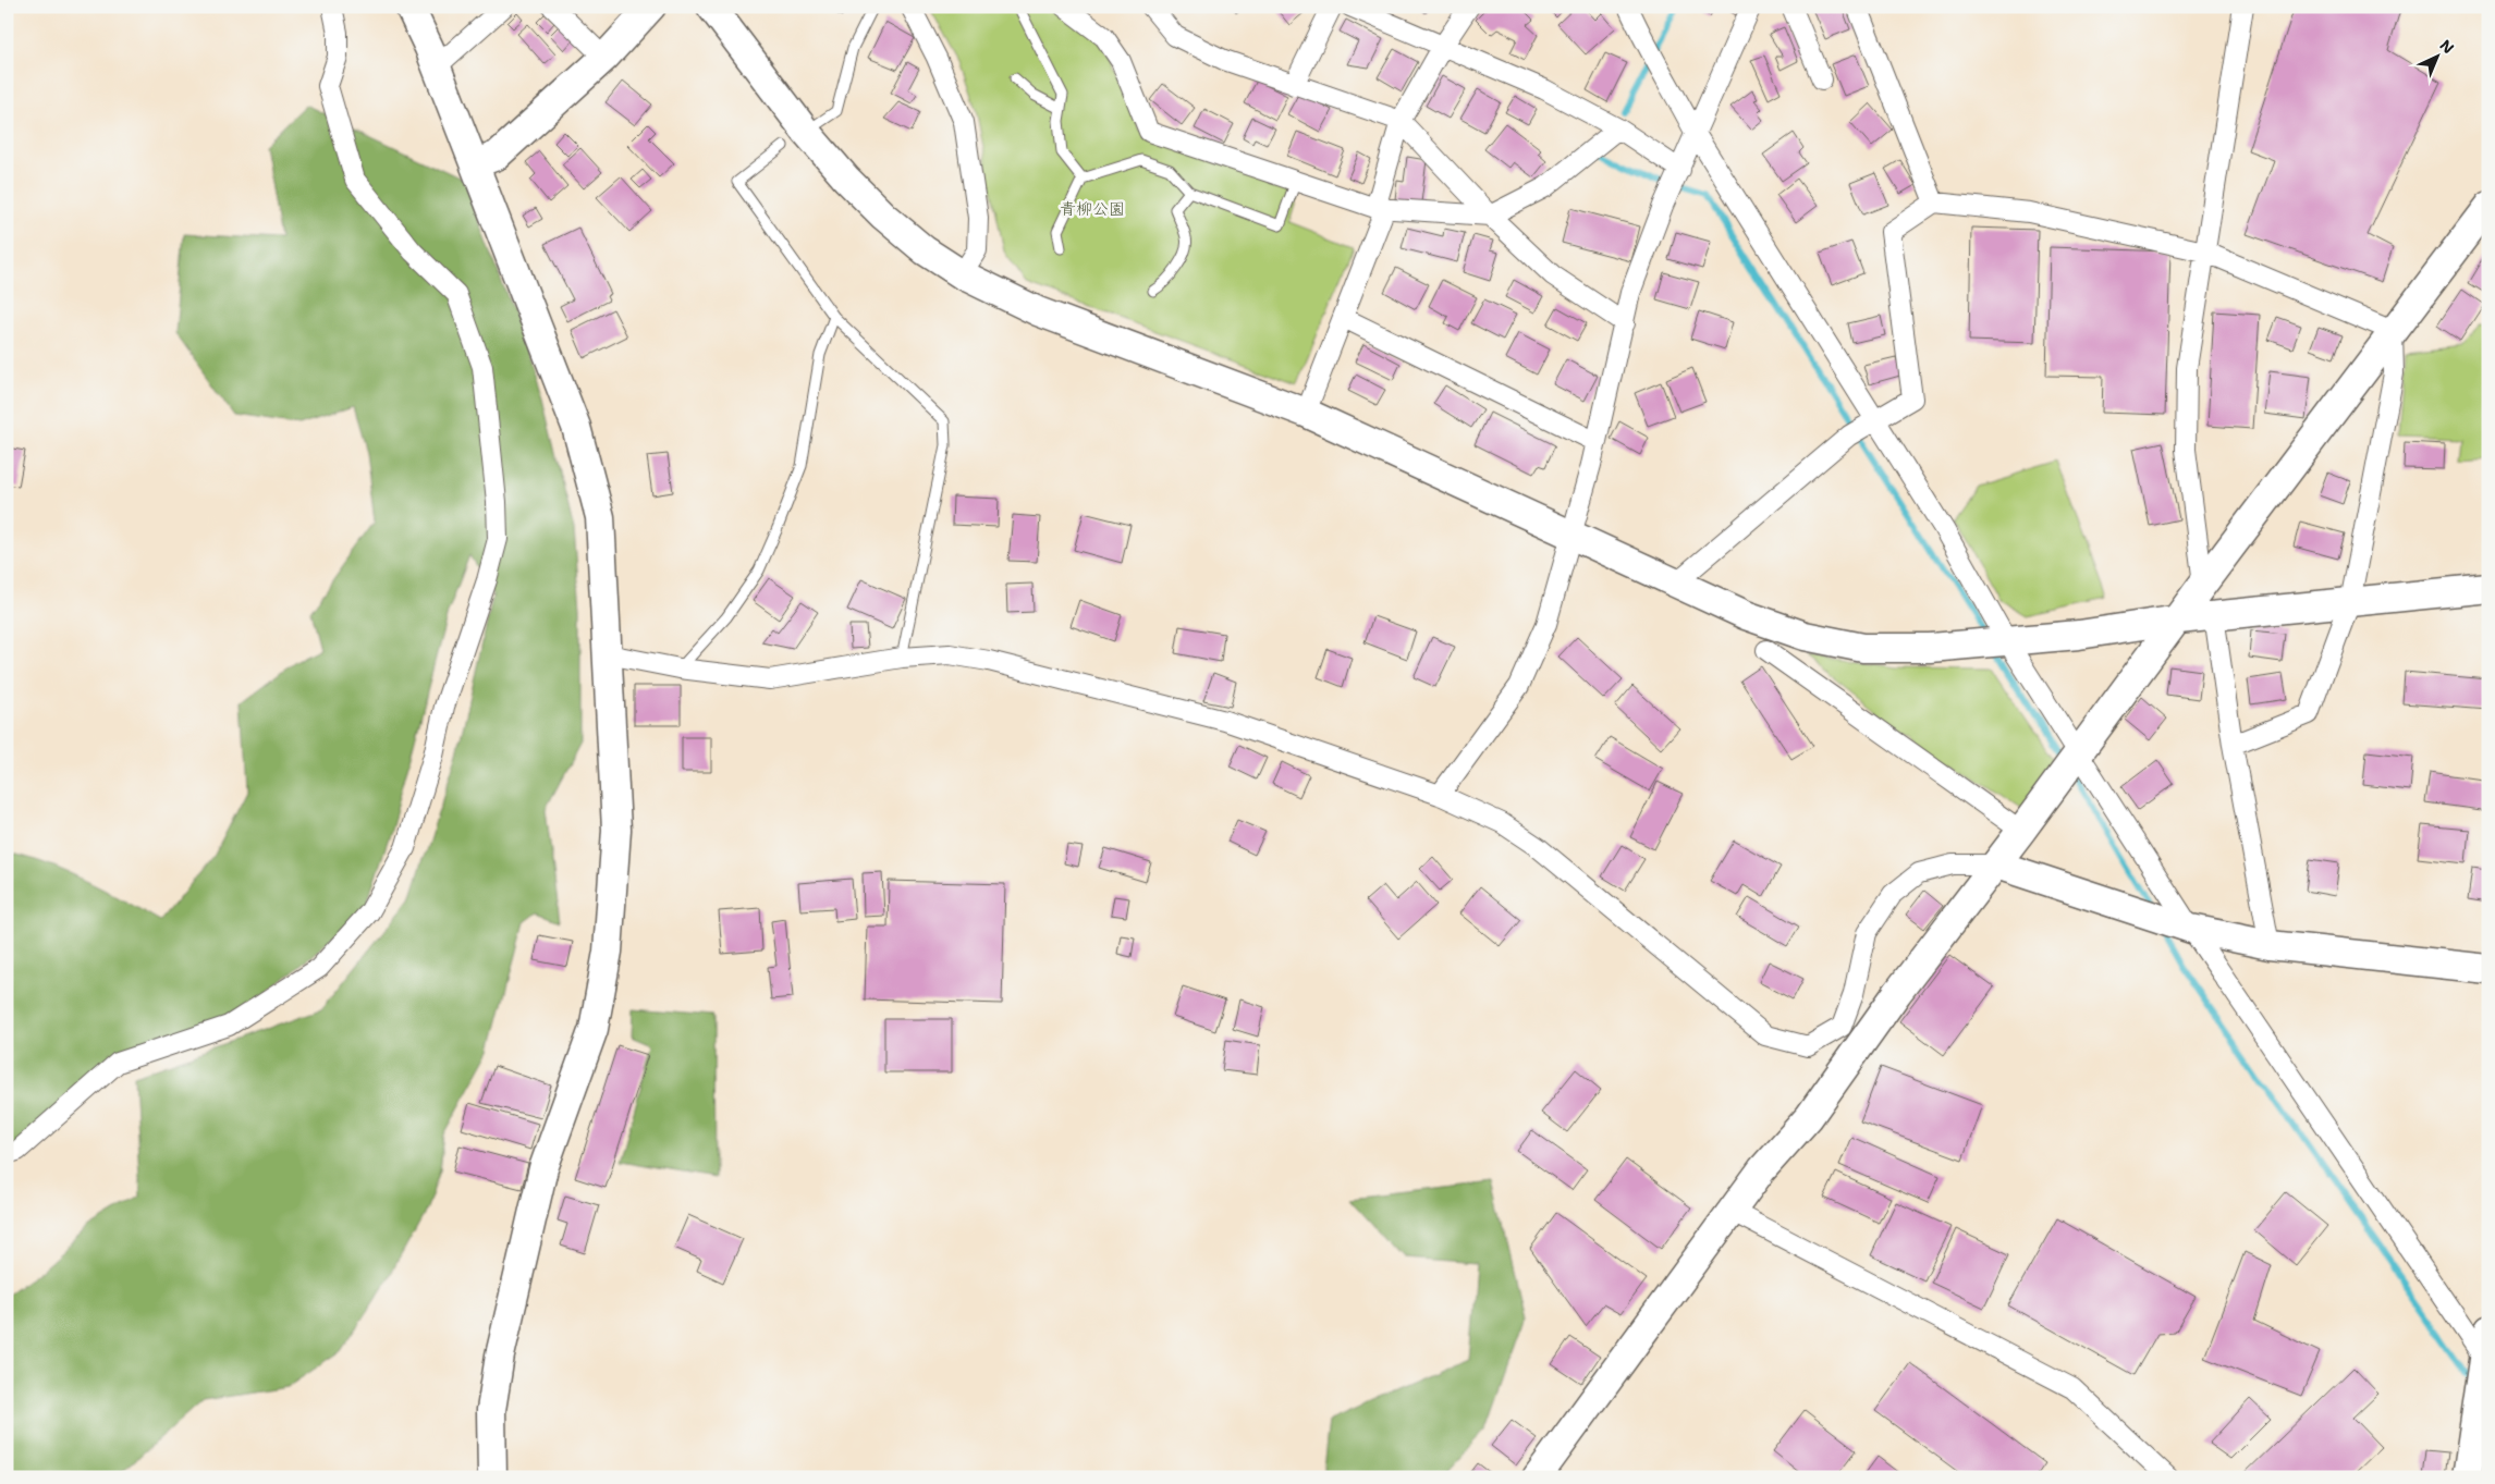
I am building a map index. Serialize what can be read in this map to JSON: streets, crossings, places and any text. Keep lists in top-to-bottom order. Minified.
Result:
{"parks":["青柳公園"],"north":"top right"}
